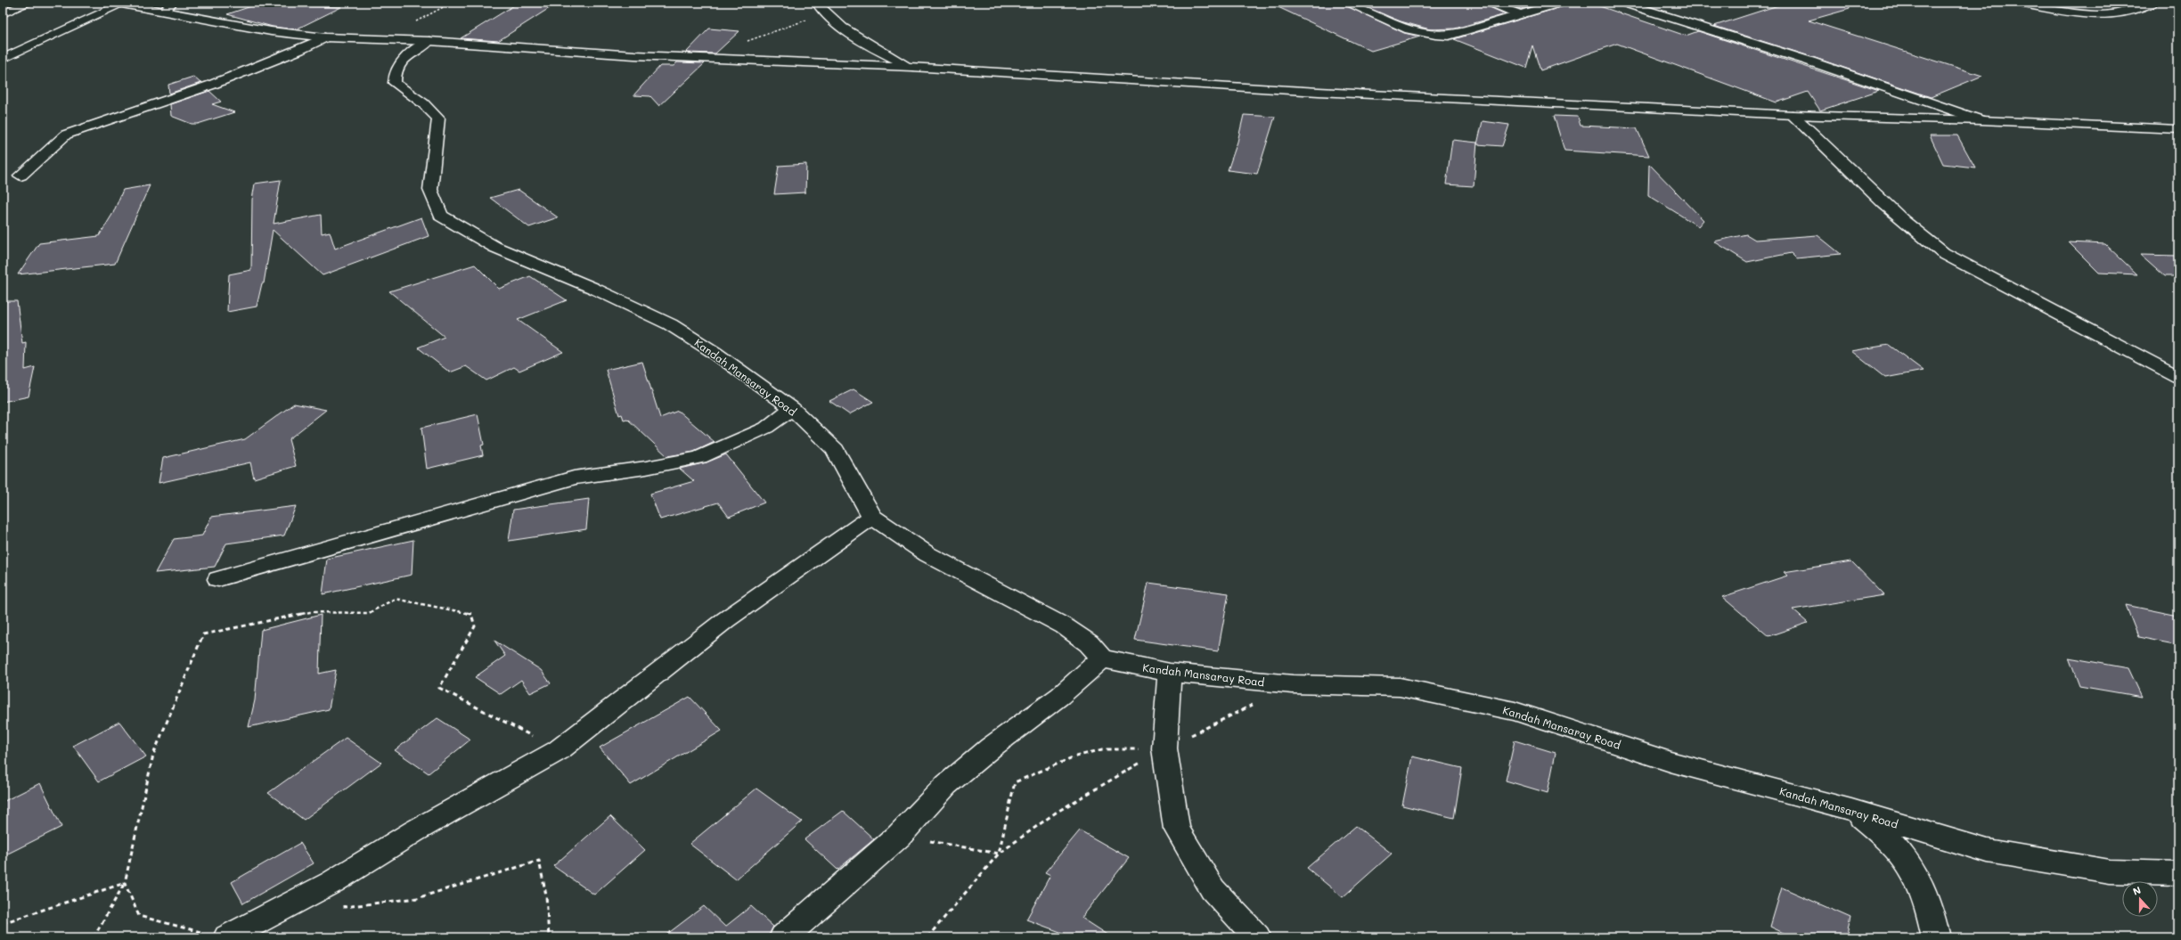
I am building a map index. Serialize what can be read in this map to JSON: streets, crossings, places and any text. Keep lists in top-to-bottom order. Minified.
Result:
{"streets":{"street":["Kandah Mansaray Road"]},"north":"top"}
